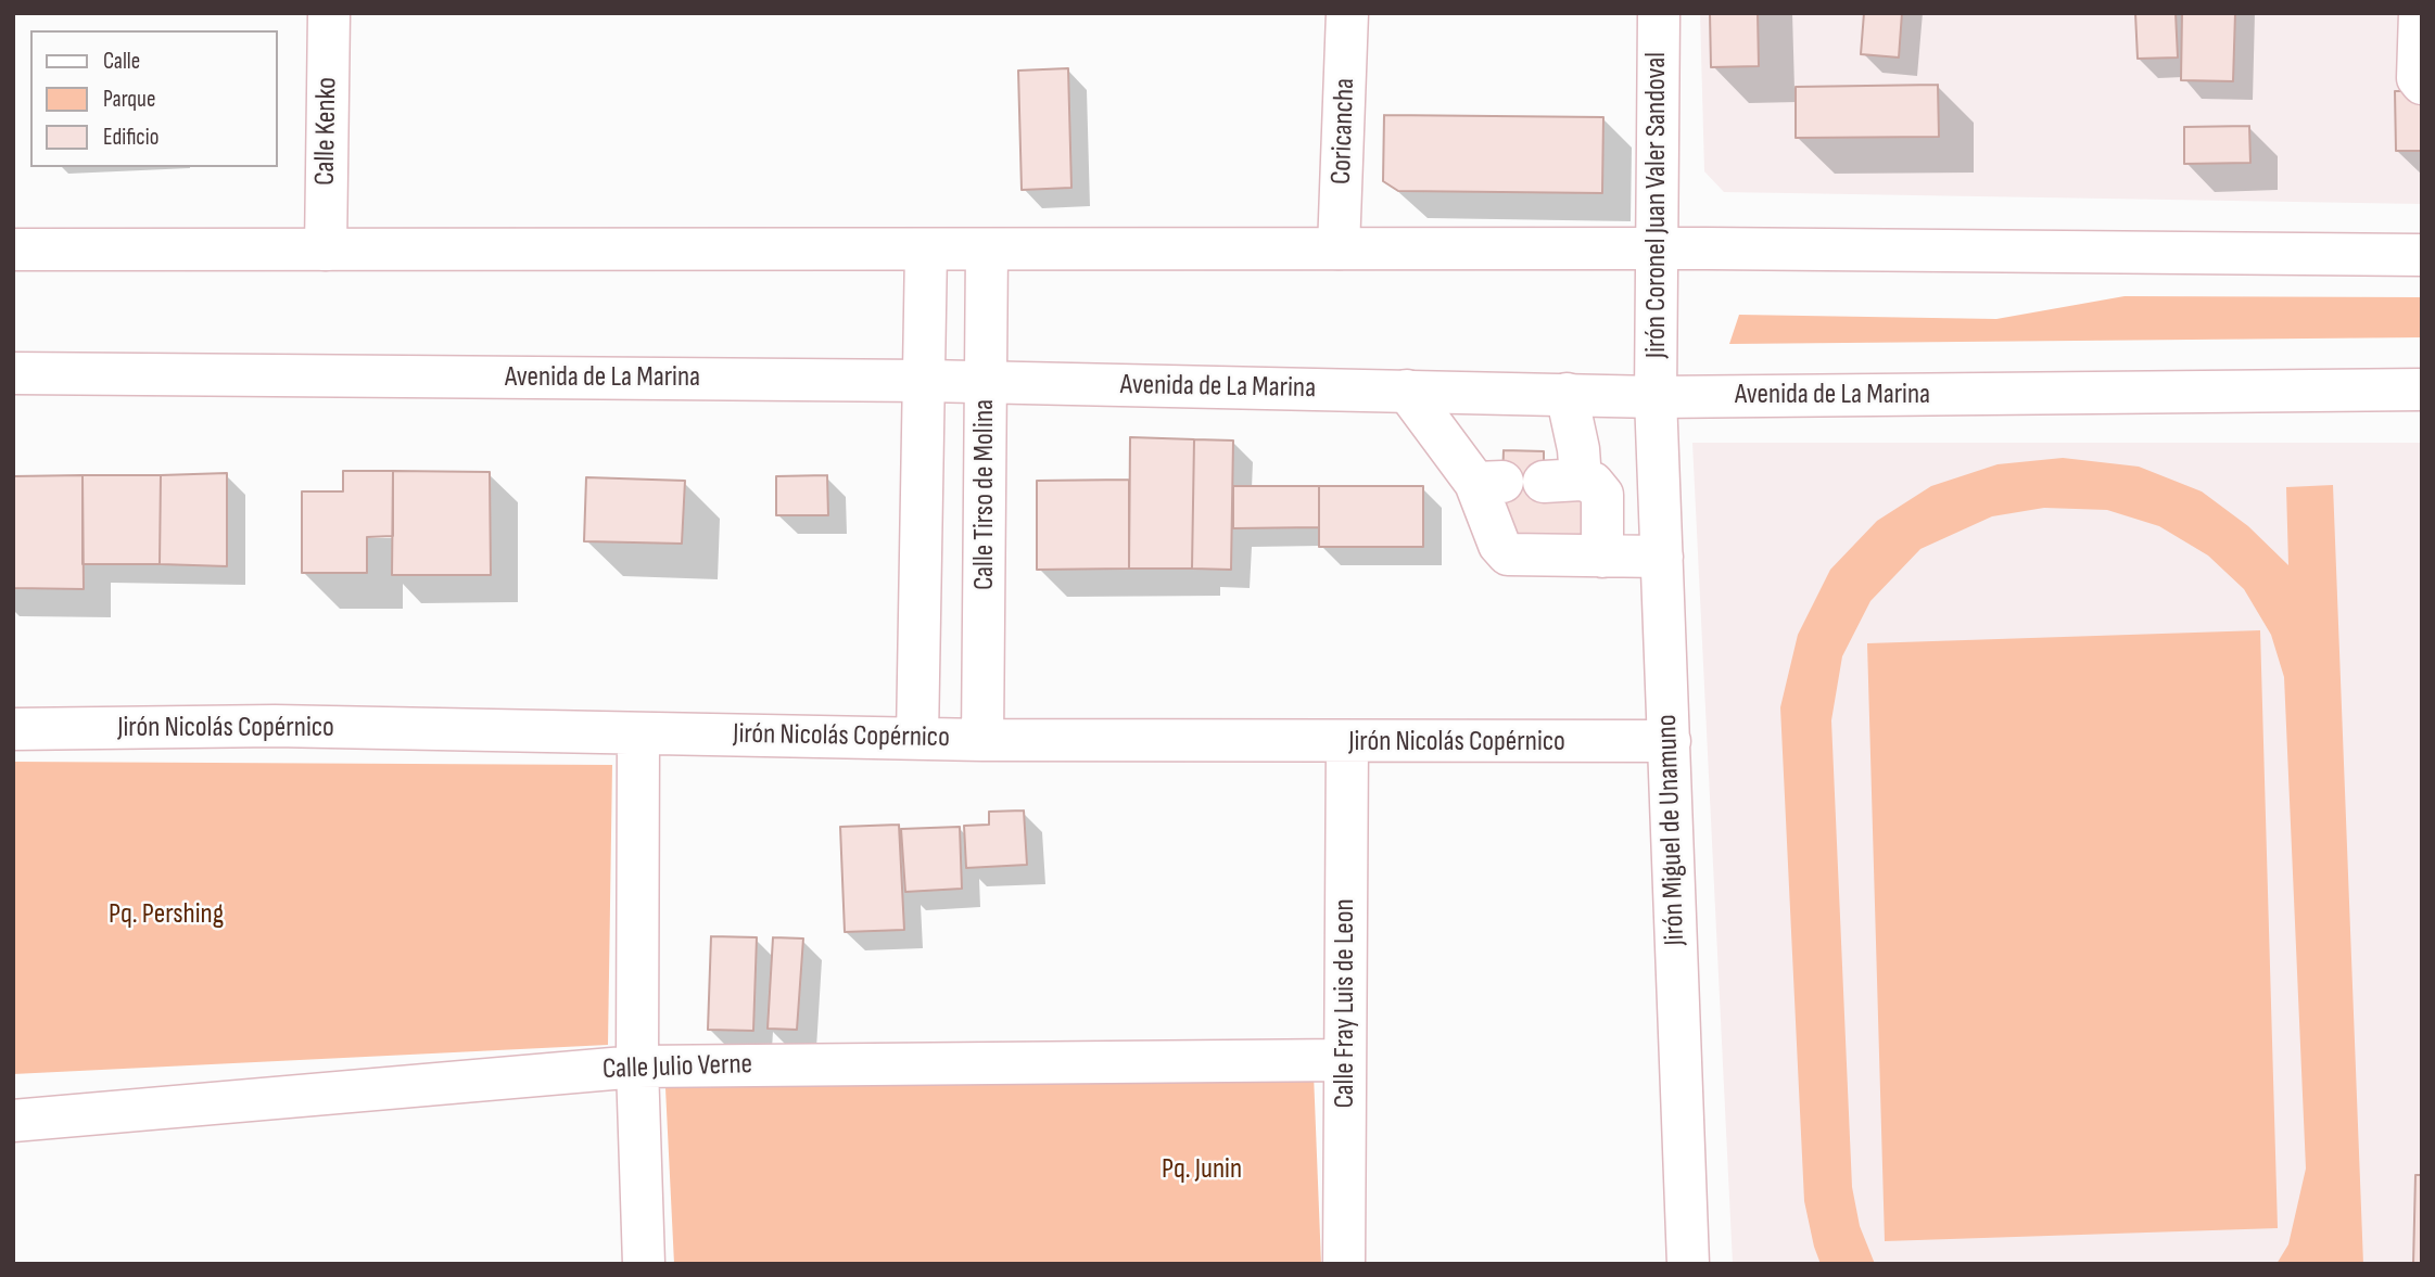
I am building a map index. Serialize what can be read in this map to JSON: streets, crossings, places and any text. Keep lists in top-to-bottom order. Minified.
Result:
{"streets":{"street":["Calle Kenko","Coricancha","Jirón Coronel Juan Valer Sandoval","Avenida de La Marina","Calle Tirso de Molina","Jirón Nicolás Copérnico","Jirón Miguel de Unamuno","Calle Fray Luis de Leon","Calle Julio Verne"]},"crossings":[["Jirón Coronel Juan Valer Sandoval","Avenida de La Marina"],["Jirón Coronel Juan Valer Sandoval","Jirón Miguel de Unamuno"],["Avenida de La Marina","Calle Tirso de Molina"],["Avenida de La Marina","Jirón Miguel de Unamuno"],["Calle Tirso de Molina","Jirón Nicolás Copérnico"],["Jirón Nicolás Copérnico","Jirón Miguel de Unamuno"],["Jirón Nicolás Copérnico","Calle Fray Luis de Leon"],["Calle Fray Luis de Leon","Calle Julio Verne"]],"parks":["Pq. Pershing","Pq. Junin"],"legend":["Calle","Parque","Edificio"]}
